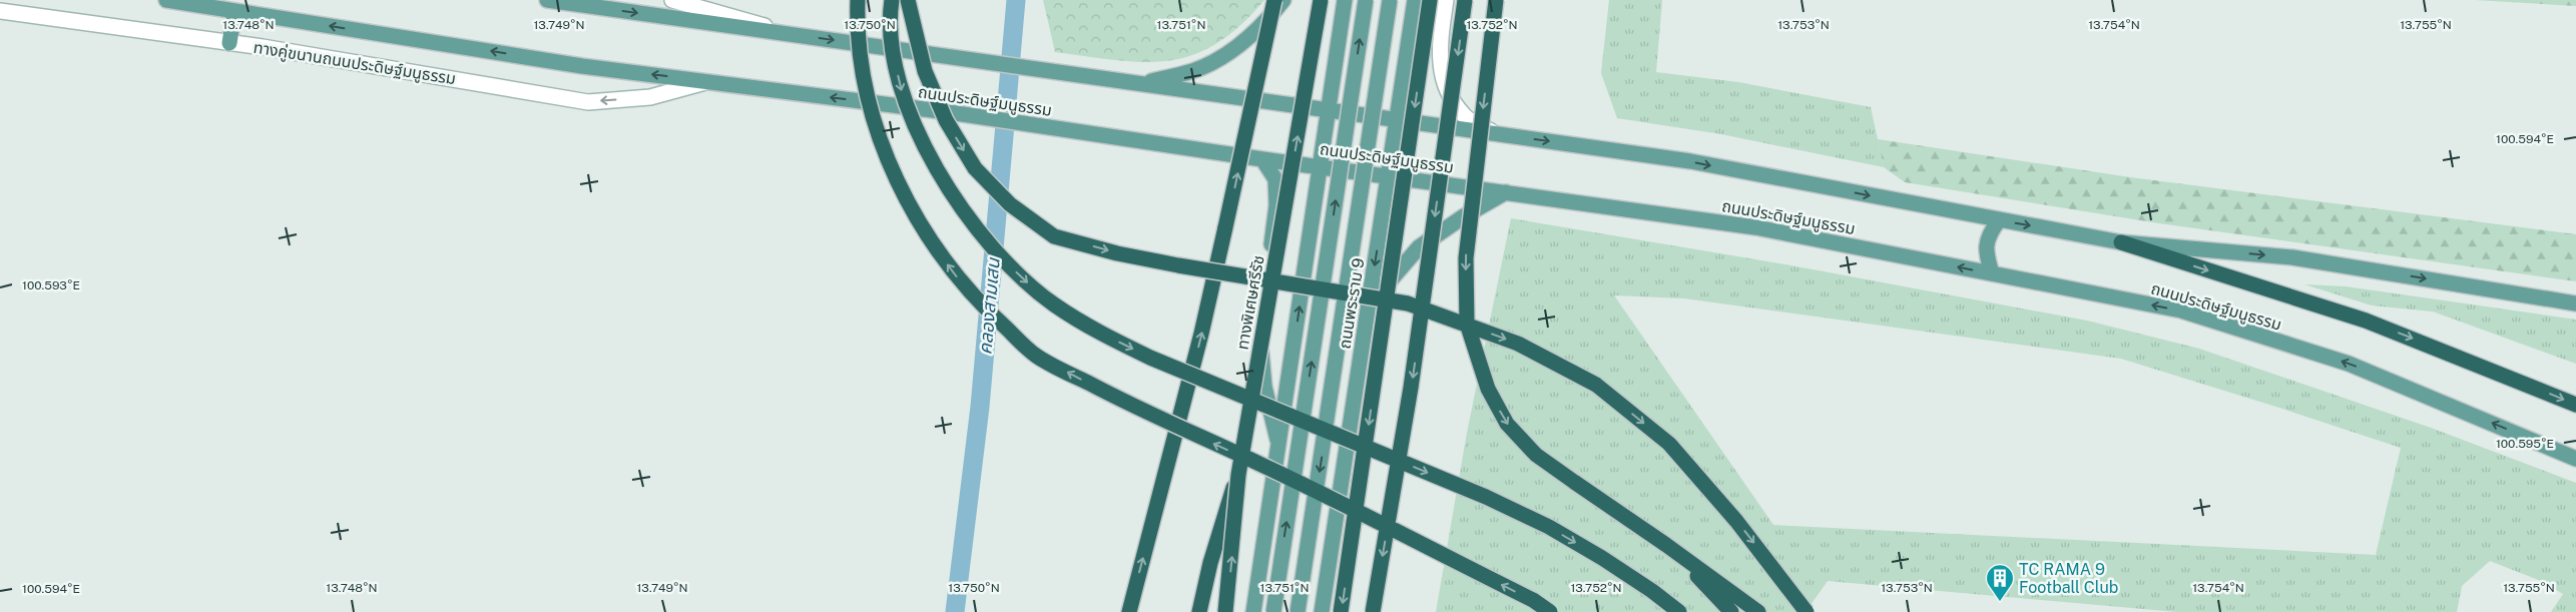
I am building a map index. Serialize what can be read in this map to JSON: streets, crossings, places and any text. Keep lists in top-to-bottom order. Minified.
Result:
{"streets":{"highway":["ทางพิเศษศรีรัช"],"main road":["ถนนประดิษฐ์มนูธรรม","ถนนพระราม 9"],"street":["ทางคู่ขนานถนนประดิษฐ์มนูธรรม"]},"crossings":[["ทางคู่ขนานถนนประดิษฐ์มนูธรรม","ถนนประดิษฐ์มนูธรรม"],["ถนนประดิษฐ์มนูธรรม","ถนนพระราม 9"]],"one_way":["ทางคู่ขนานถนนประดิษฐ์มนูธรรม"],"water":["คลองสามเสน"],"places":{"building":["TC RAMA 9 Football Club"]},"coordinates":["13.751°N","13.748°N","13.749°N","13.750°N","13.752°N","13.753°N","13.754°N","13.755°N","100.594°E","100.593°E","100.595°E"]}
